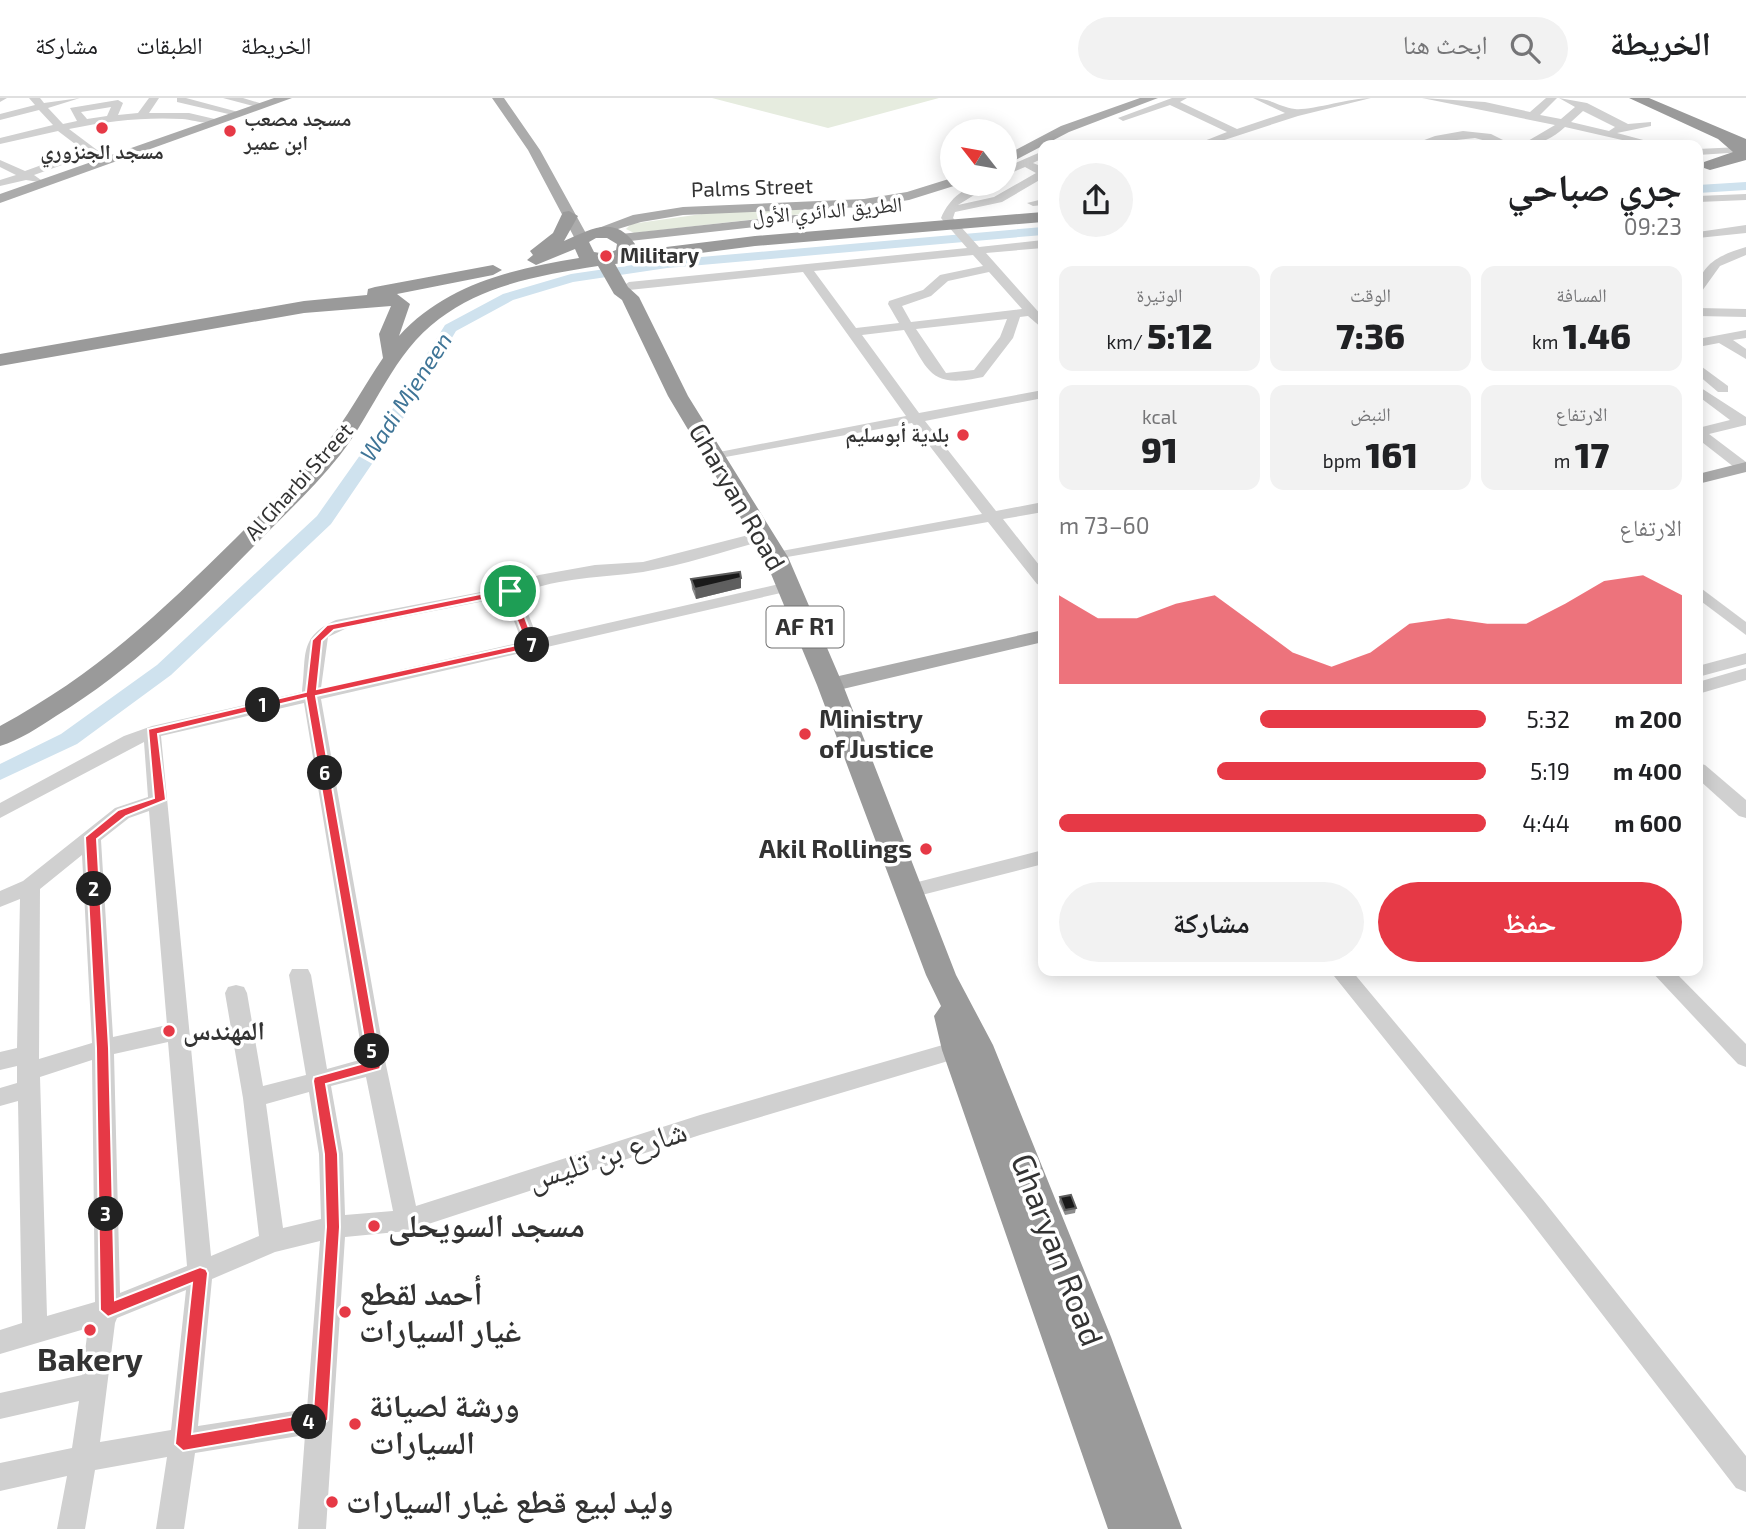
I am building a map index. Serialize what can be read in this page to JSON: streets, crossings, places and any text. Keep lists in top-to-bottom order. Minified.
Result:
{"streets":{"highway":["الطريق الدائري الأول","Al Gharbi Street","Gharyan Road","AF R1"],"main road":["Palms Street"],"street":["شارع بن تليس"]},"crossings":[["الطريق الدائري الأول","Al Gharbi Street"],["الطريق الدائري الأول","Gharyan Road"],["Al Gharbi Street","Gharyan Road"],["Gharyan Road","شارع بن تليس"]],"water":["Wadi Mjeneen"],"places":["مسجد الجنزوري","مسجد مصعب ابن عمير","Military","بلدية أبوسليم","Ministry of Justice","Akil Rollings","المهندس","مسجد السويحلى","أحمد لقطع غيار السيارات","Bakery","ورشة لصيانة السيارات","وليد لبيع قطع غيار السيارات"],"north":"top left","page":{"header":"الخريطة","search":"ابحث هنا","nav":["الخريطة","الطبقات","مشاركة"],"heading":["جري صباحي","09:23"],"stats":[["المسافة","1.46 km"],["الوقت","7:36"],["الوتيرة","5:12 /km"],["الارتفاع","17 m"],["النبض","161 bpm"],["kcal","91"]],"chart":["الارتفاع","60–73 m"],"pins":["7","1","6","2","5","3","4"],"list":[{"name":"200 m","note":"5:32"},{"name":"400 m","note":"5:19"},{"name":"600 m","note":"4:44"}],"buttons":["حفظ","مشاركة"]}}
